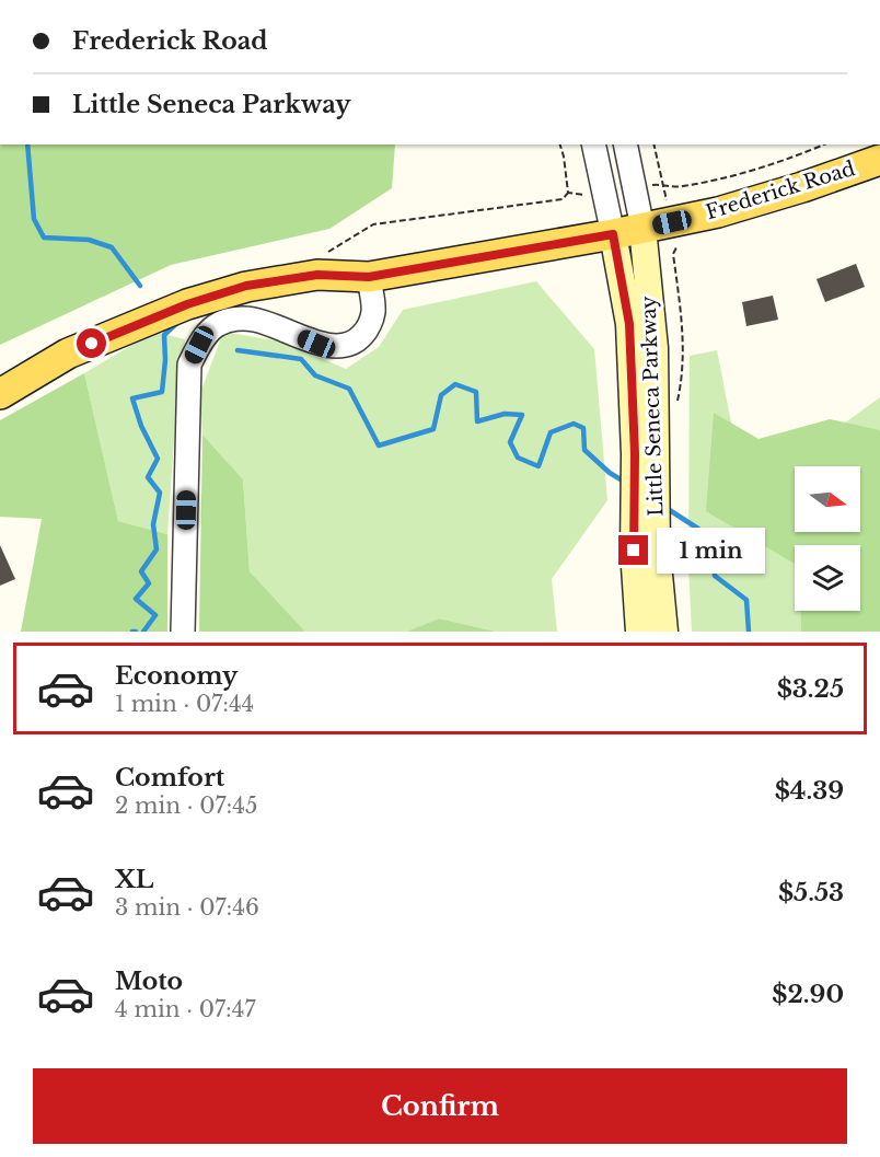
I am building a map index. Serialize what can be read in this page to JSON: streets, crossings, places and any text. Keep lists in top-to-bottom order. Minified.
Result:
{"streets":{"main road":["Frederick Road","Little Seneca Parkway"]},"crossings":[["Frederick Road","Little Seneca Parkway"]],"north":"right","page":{"banner":["Frederick Road","Little Seneca Parkway"],"bubble":"1 min","list":[{"name":"Economy","note":"1 min · 07:44","value":"$3.25"},{"name":"Comfort","note":"2 min · 07:45","value":"$4.39"},{"name":"XL","note":"3 min · 07:46","value":"$5.53"},{"name":"Moto","note":"4 min · 07:47","value":"$2.90"}],"buttons":"Confirm"}}
